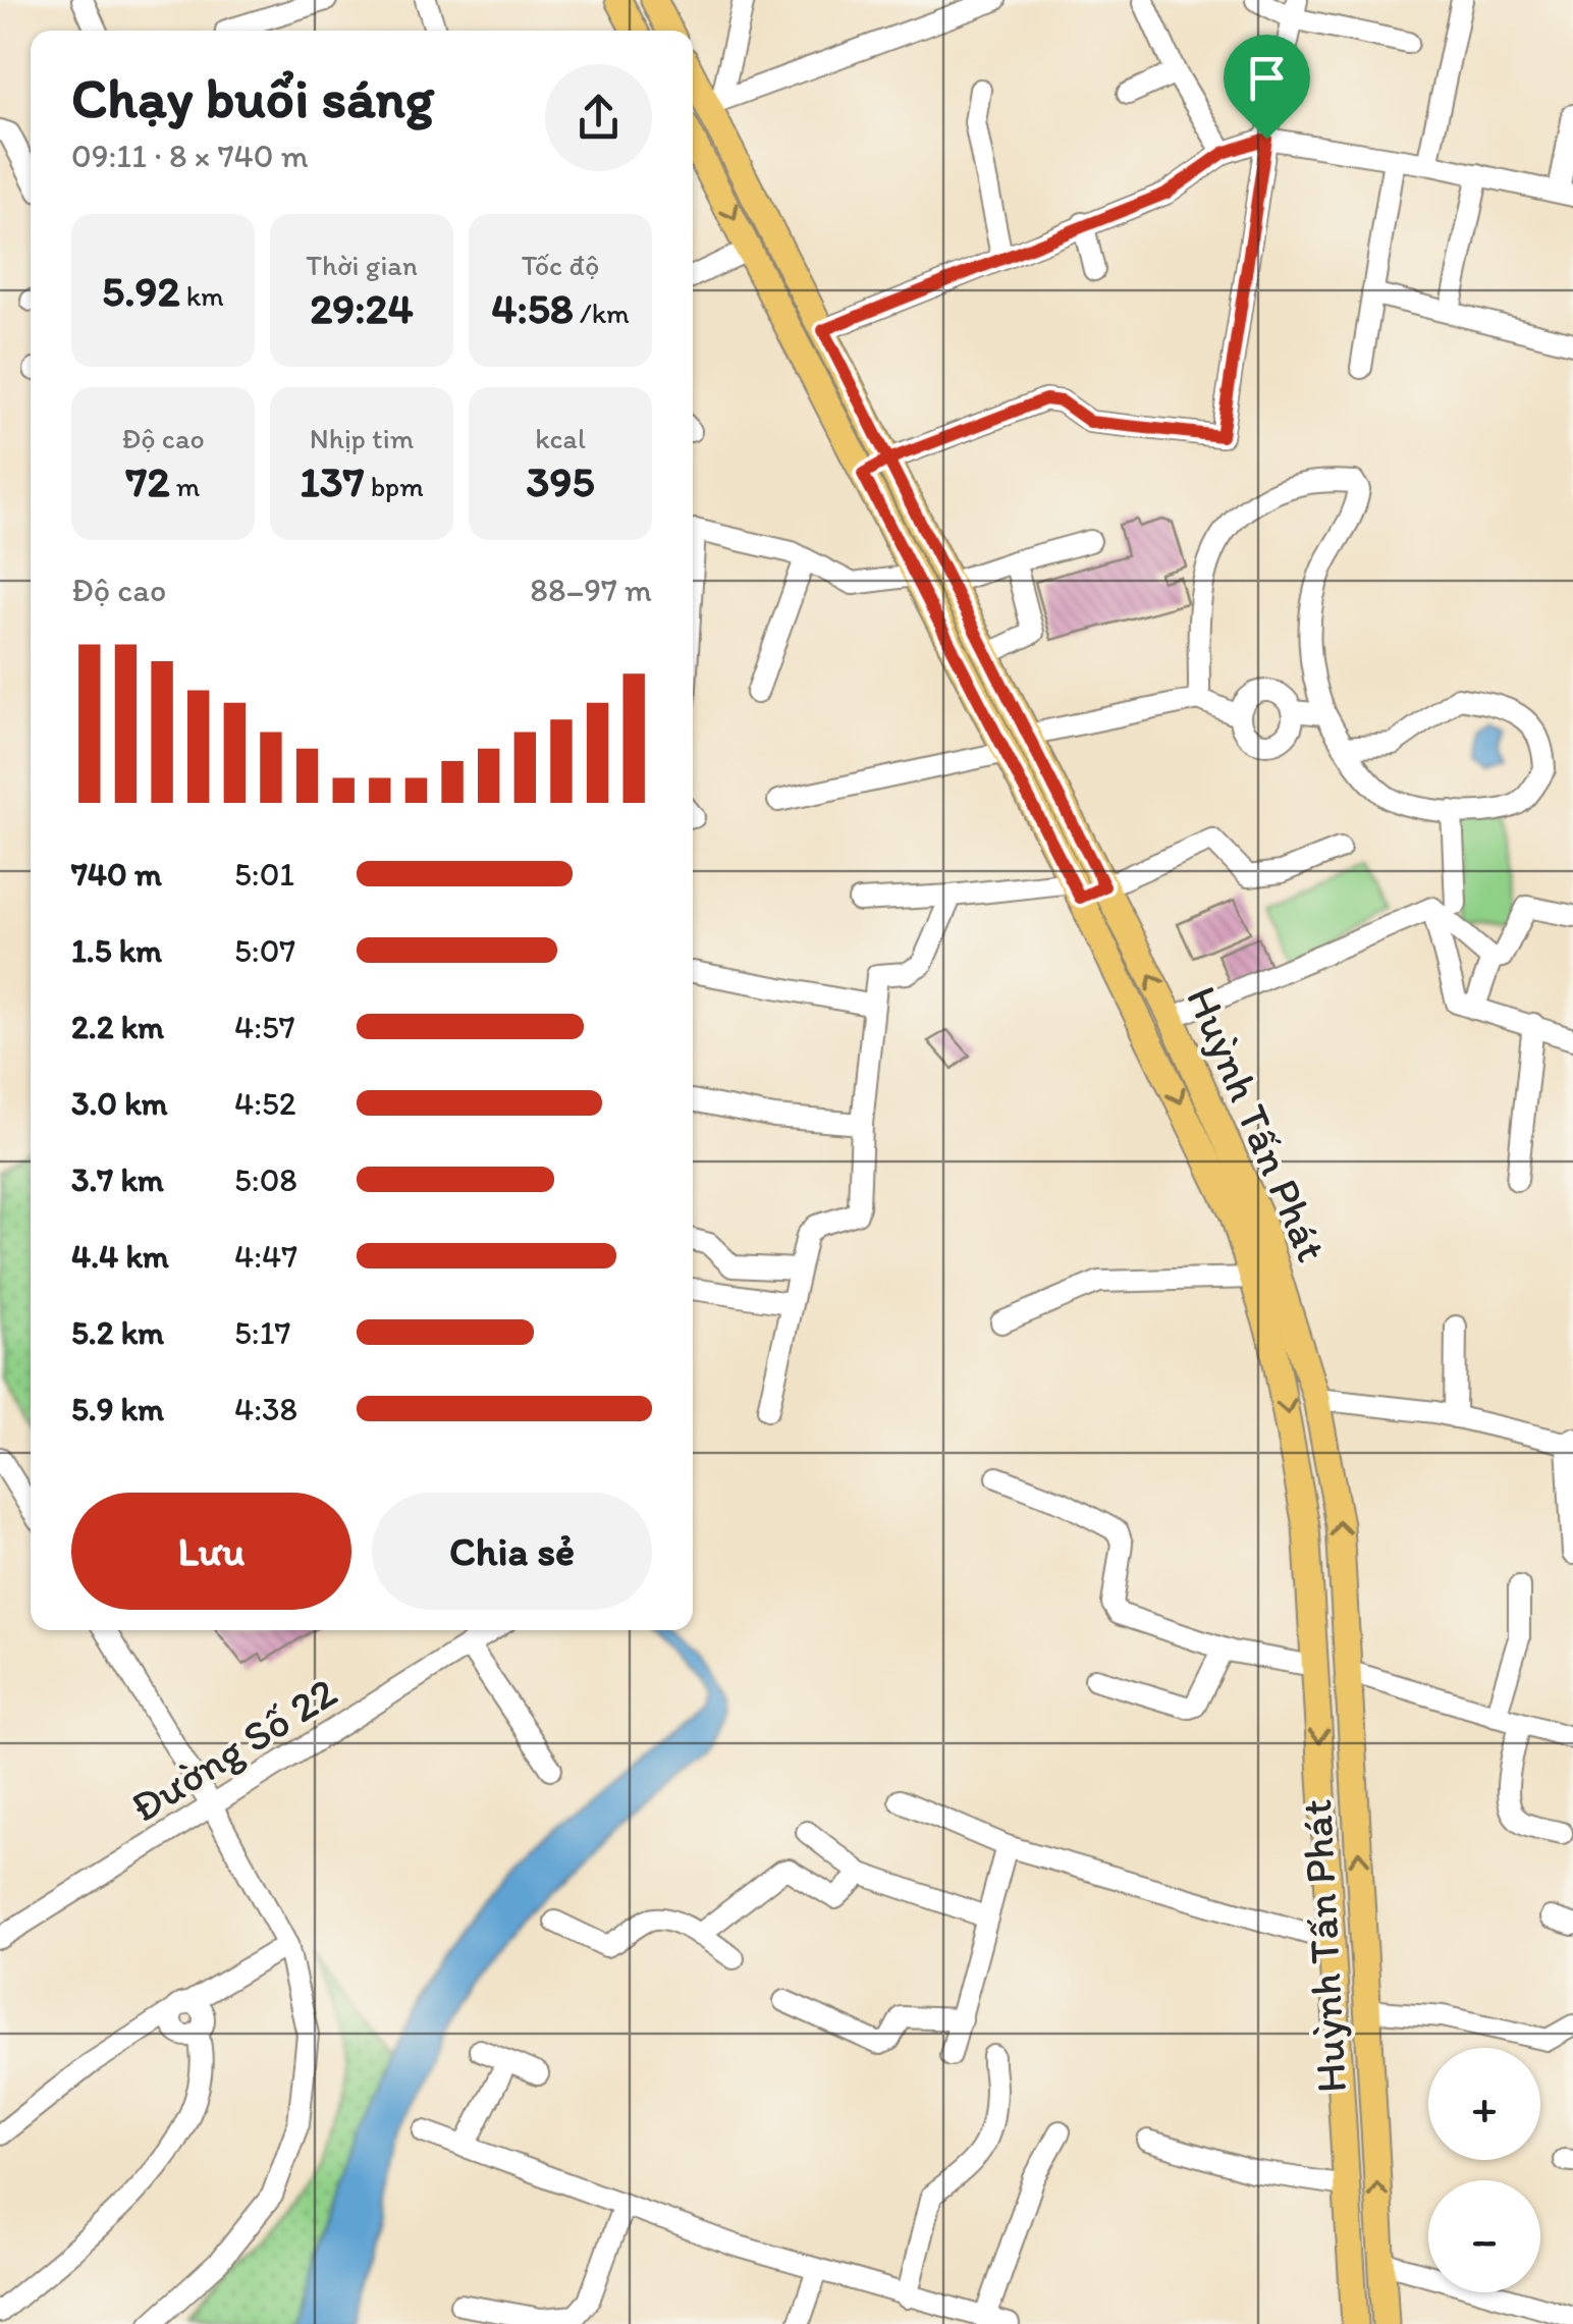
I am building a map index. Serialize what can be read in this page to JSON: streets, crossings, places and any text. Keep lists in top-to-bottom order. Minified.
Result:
{"streets":{"main road":["Huỳnh Tấn Phát"],"street":["Đường Số 22"]},"page":{"heading":["Chạy buổi sáng","09:11 · 8 × 740 m"],"stats":[["5.92 km"],["Thời gian","29:24"],["Tốc độ","4:58 /km"],["Độ cao","72 m"],["Nhịp tim","137 bpm"],["kcal","395"]],"chart":["Độ cao","88–97 m"],"list":[{"name":"740 m","note":"5:01"},{"name":"1.5 km","note":"5:07"},{"name":"2.2 km","note":"4:57"},{"name":"3.0 km","note":"4:52"},{"name":"3.7 km","note":"5:08"},{"name":"4.4 km","note":"4:47"},{"name":"5.2 km","note":"5:17"},{"name":"5.9 km","note":"4:38"}],"buttons":["Lưu","Chia sẻ"],"map_buttons":["+","−"]}}
